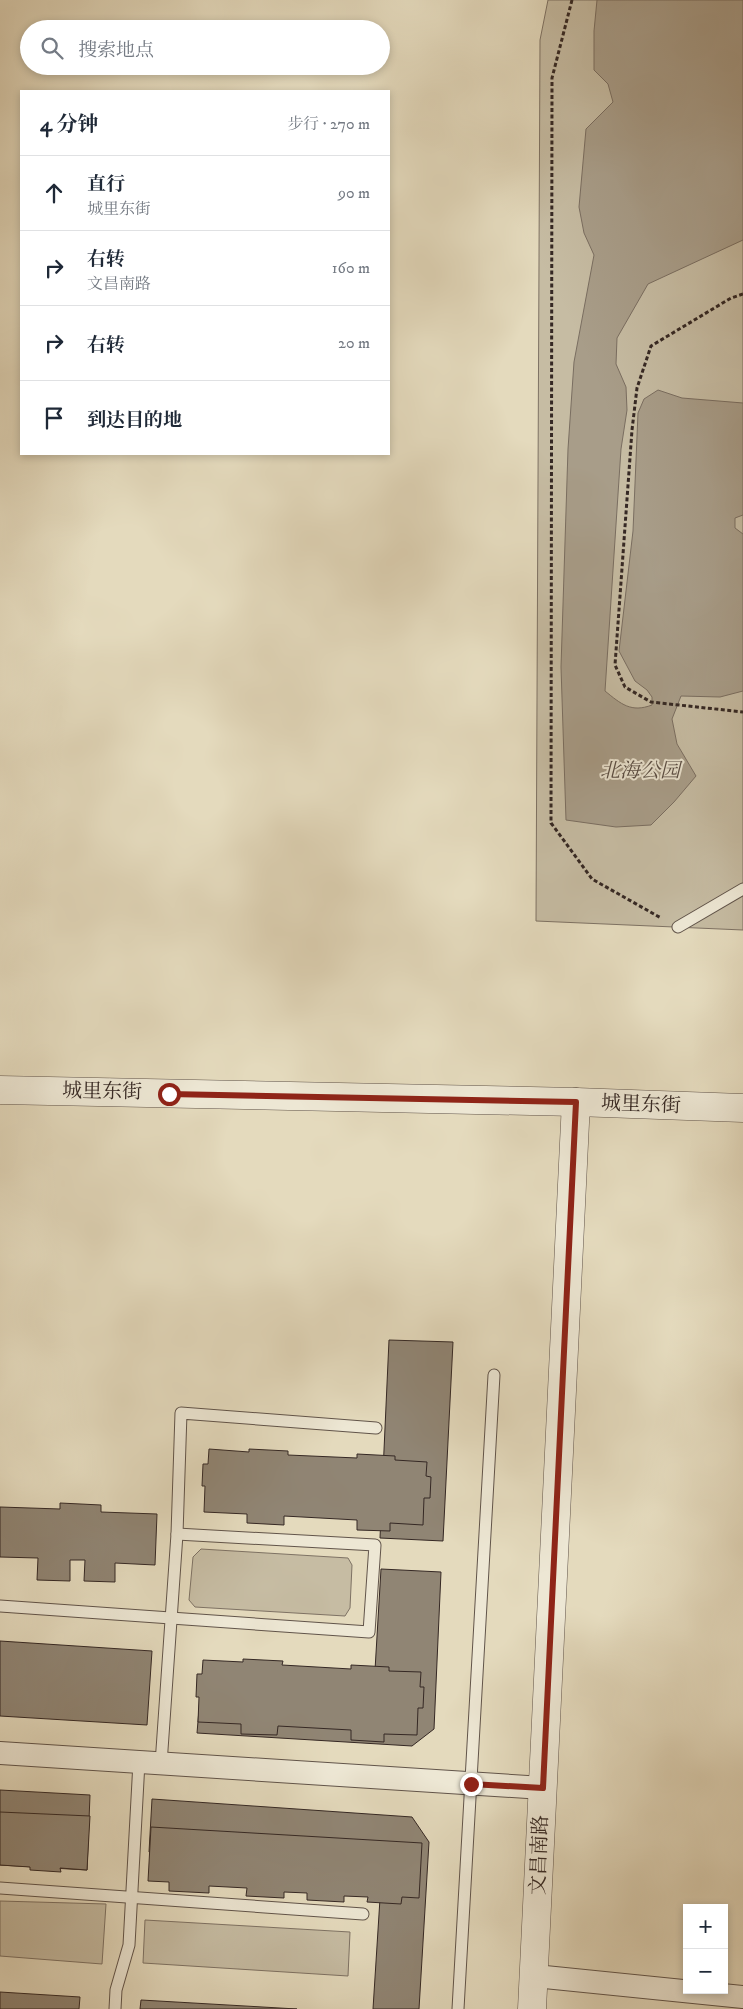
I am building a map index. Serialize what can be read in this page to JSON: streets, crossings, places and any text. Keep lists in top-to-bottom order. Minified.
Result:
{"streets":{"street":["城里东街","文昌南路"]},"crossings":[["城里东街","文昌南路"]],"parks":["北海公园"],"page":{"search":"搜索地点","heading":["4 分钟","步行 · 270 m"],"list":[["直行","城里东街","90 m"],["右转","文昌南路","160 m"],["右转","20 m"],"到达目的地"],"map_buttons":["+","−"]}}
